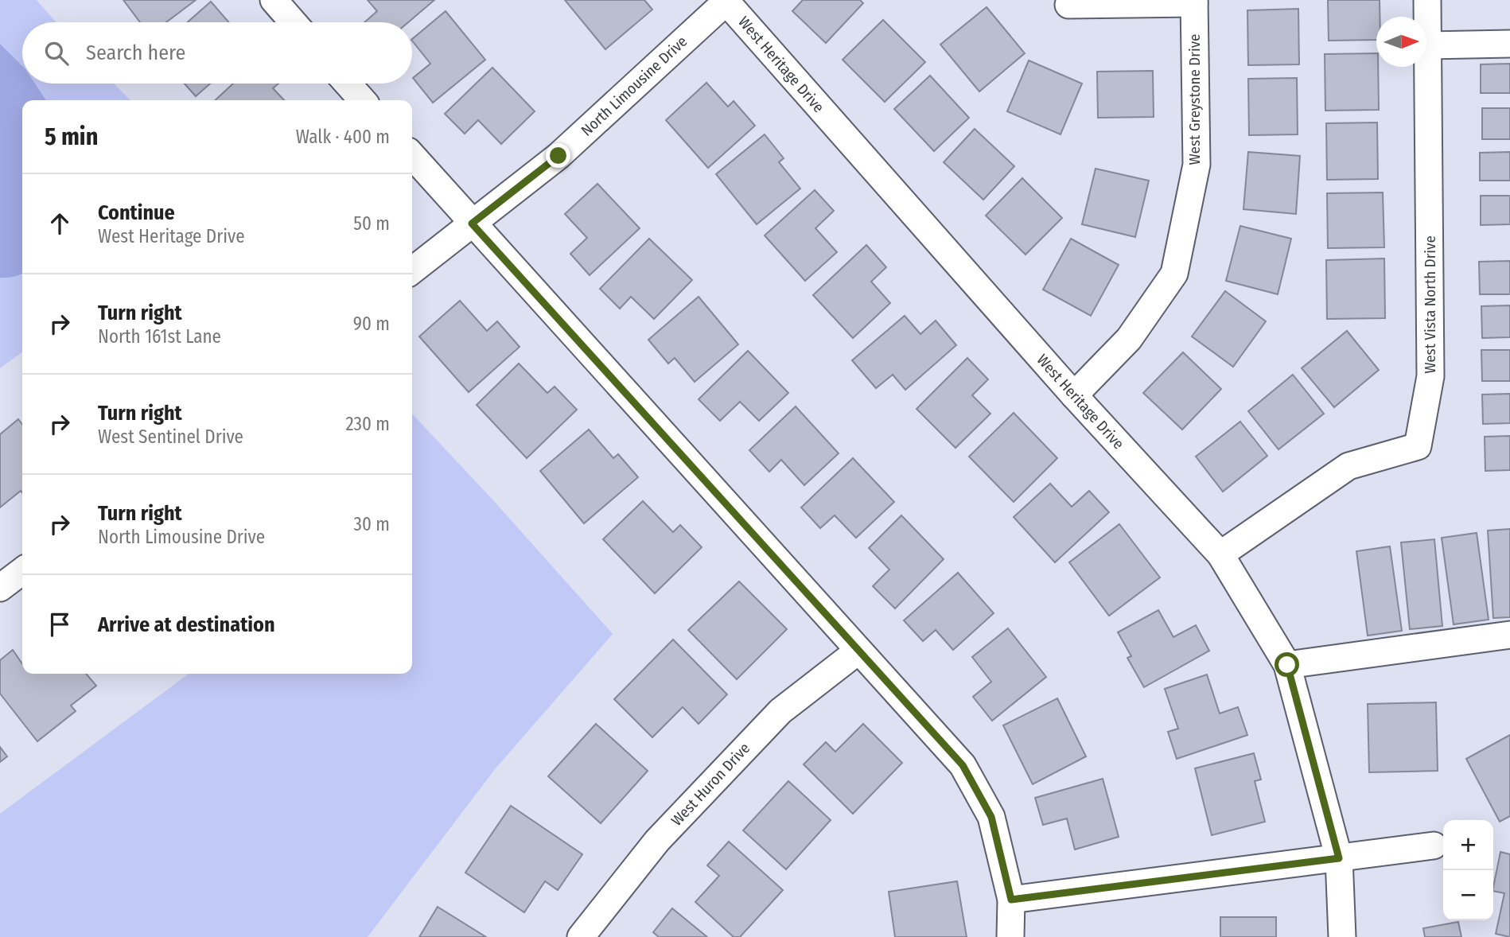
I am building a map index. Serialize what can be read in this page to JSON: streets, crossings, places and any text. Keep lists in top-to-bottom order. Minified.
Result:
{"streets":{"street":["West Heritage Drive","North Limousine Drive","West Greystone Drive","West Vista North Drive","West Huron Drive"]},"crossings":[["West Heritage Drive","North Limousine Drive"],["West Heritage Drive","West Greystone Drive"],["West Heritage Drive","West Vista North Drive"]],"north":"right","page":{"search":"Search here","heading":["5 min","Walk · 400 m"],"list":[["Continue","West Heritage Drive","50 m"],["Turn right","North 161st Lane","90 m"],["Turn right","West Sentinel Drive","230 m"],["Turn right","North Limousine Drive","30 m"],"Arrive at destination"],"map_buttons":["+","−"]}}
